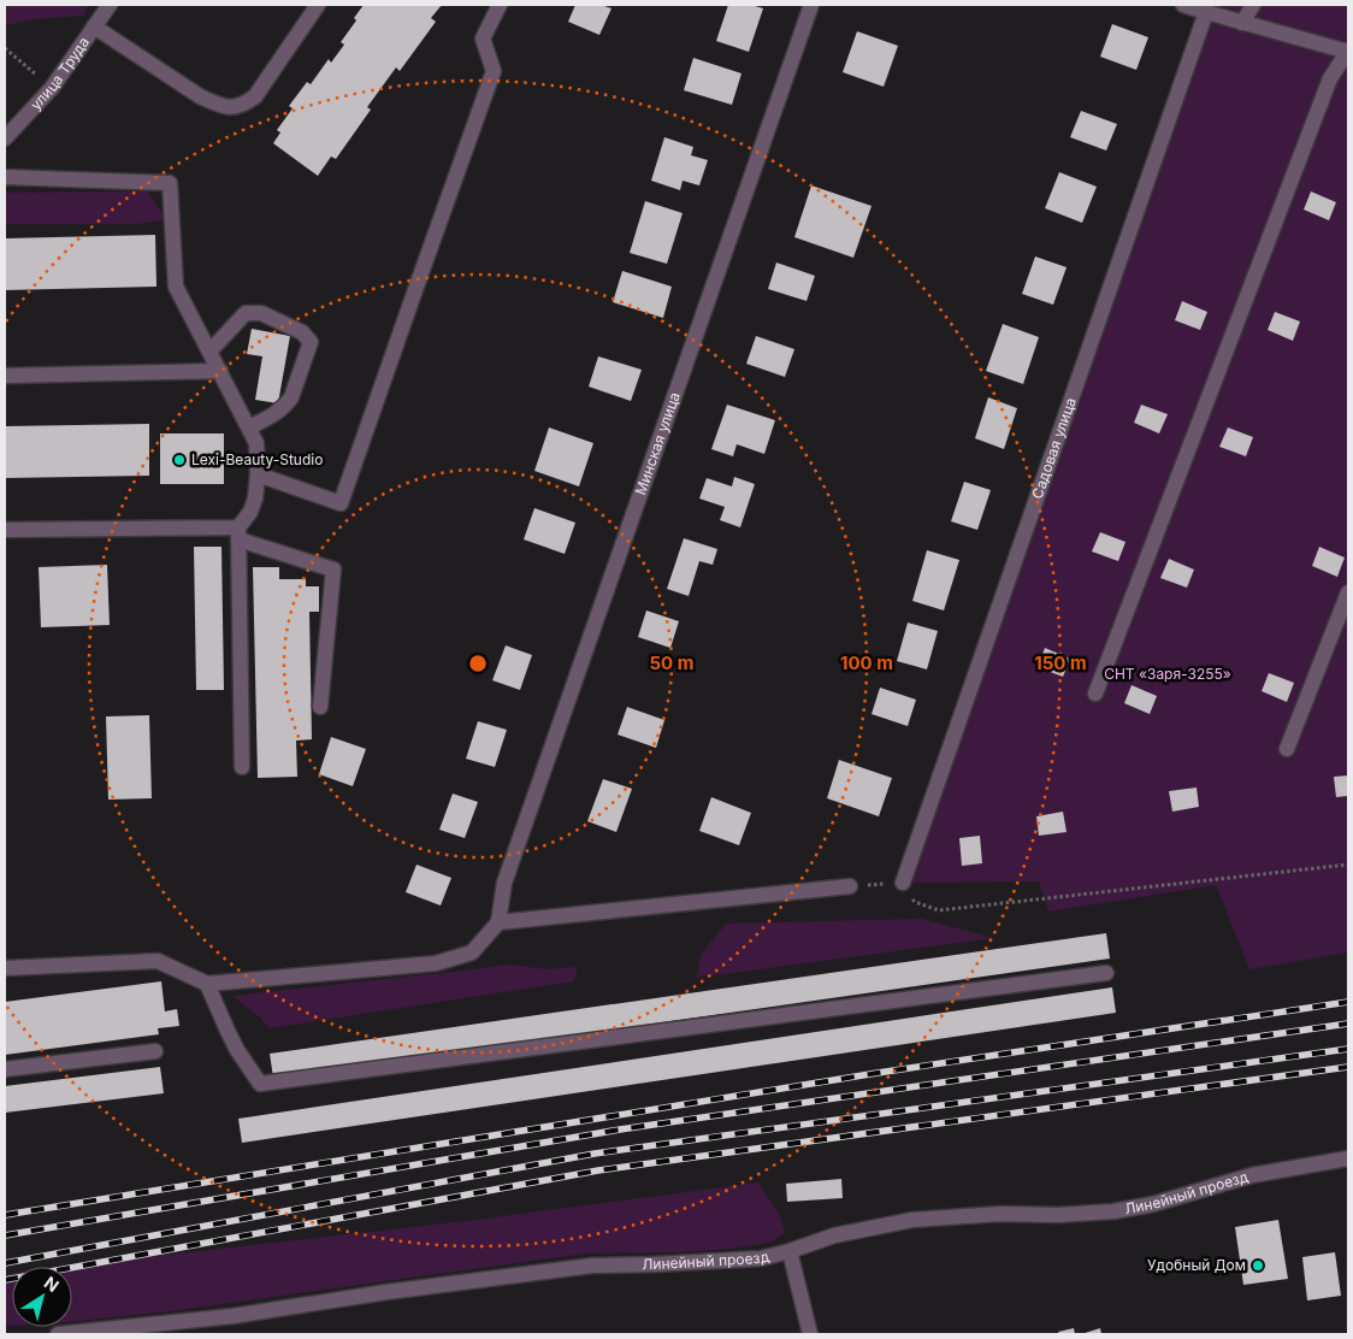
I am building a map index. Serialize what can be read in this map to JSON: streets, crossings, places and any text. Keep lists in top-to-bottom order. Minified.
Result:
{"streets":{"street":["улица Труда","Минская улица","Садовая улица","Линейный проезд"]},"parks":["СНТ «Заря-3255»"],"places":["Lexi-Beauty-Studio","Удобный Дом"],"north":"top right","rings":["50 m","100 m","150 m"]}
